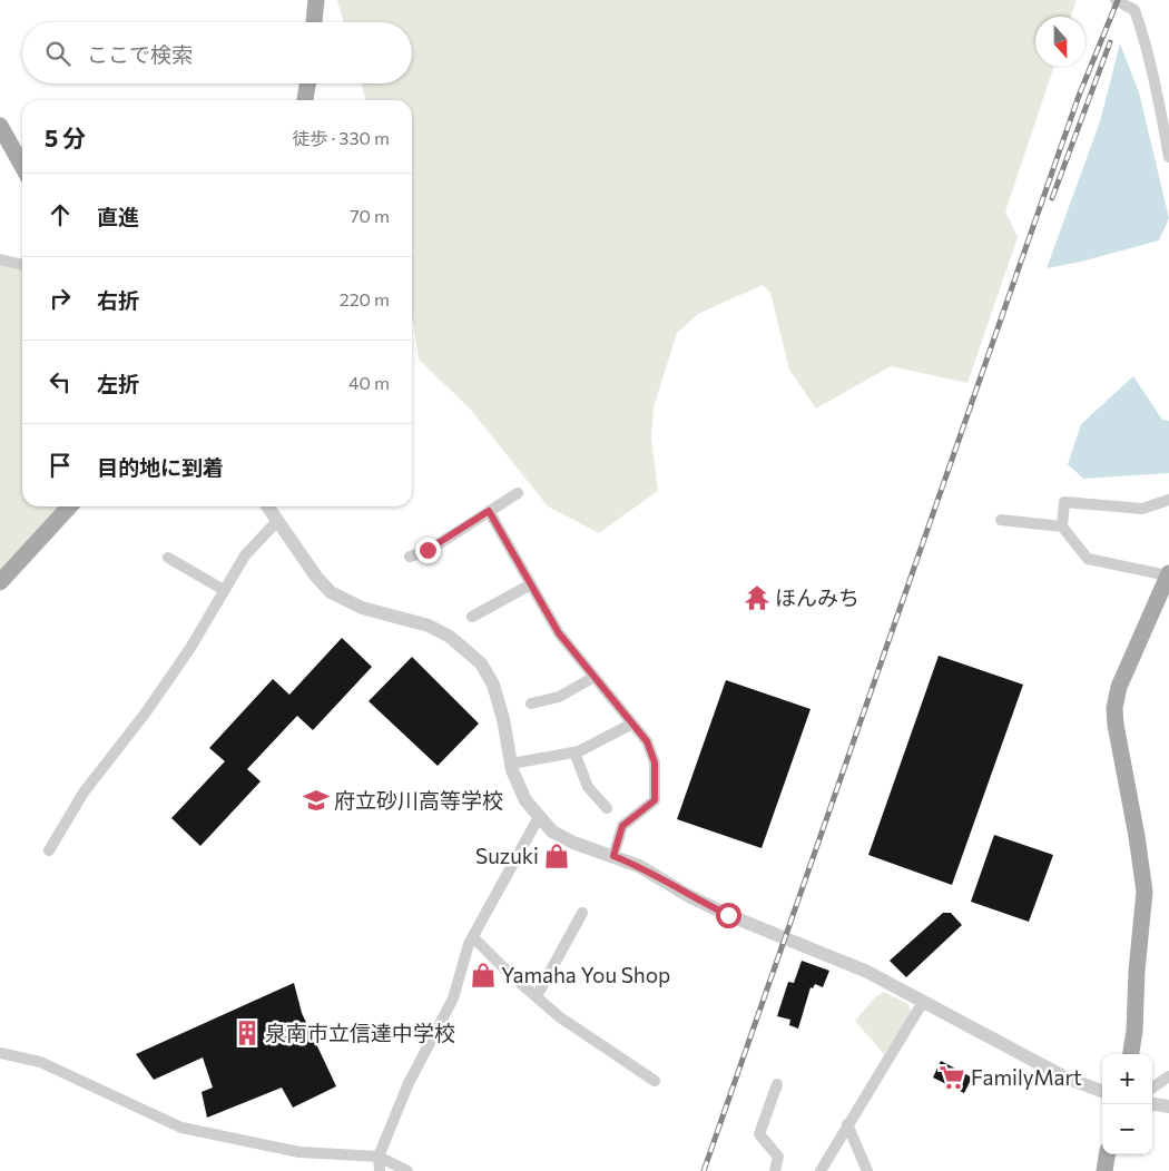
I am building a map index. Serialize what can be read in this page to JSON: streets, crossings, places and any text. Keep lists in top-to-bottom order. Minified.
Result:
{"places":{"temple":["ほんみち"],"school or university":["府立砂川高等学校"],"shop":["Suzuki","Yamaha You Shop"],"building":["泉南市立信達中学校"],"supermarket":["FamilyMart"]},"north":"bottom","page":{"search":"ここで検索","heading":["5 分","徒歩 · 330 m"],"list":[["直進","70 m"],["右折","220 m"],["左折","40 m"],"目的地に到着"],"map_buttons":["+","−"]}}
